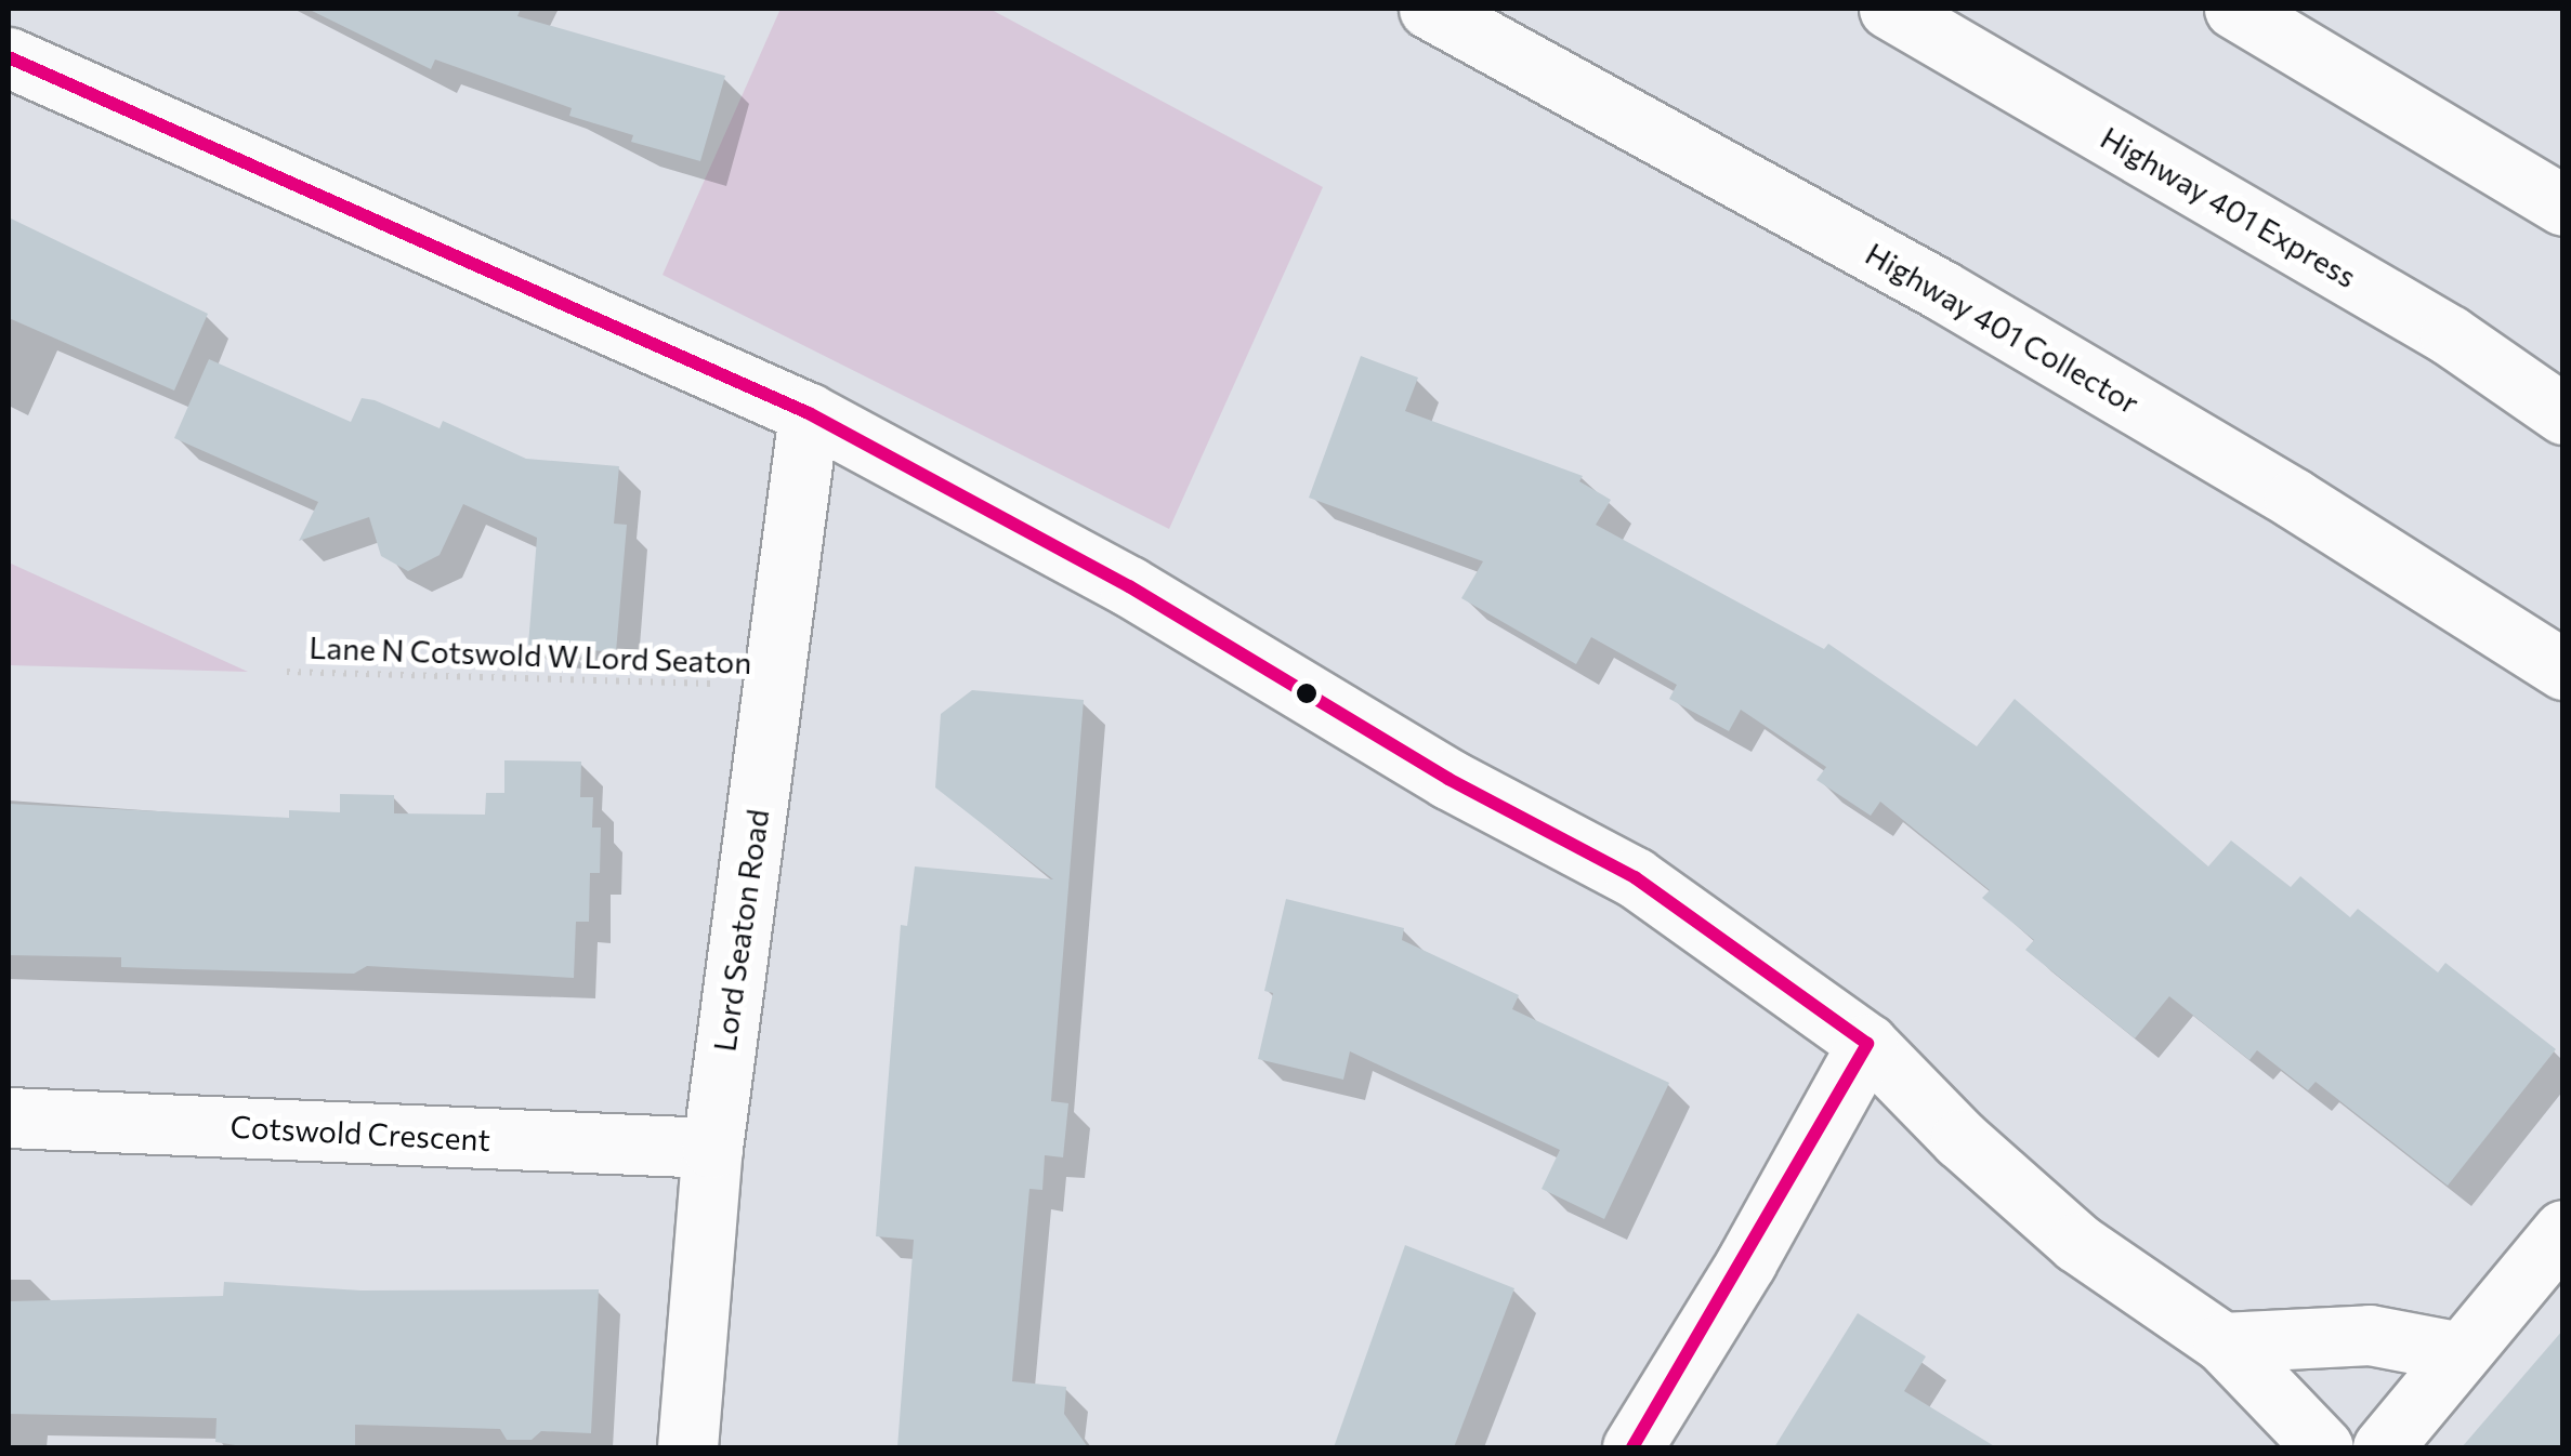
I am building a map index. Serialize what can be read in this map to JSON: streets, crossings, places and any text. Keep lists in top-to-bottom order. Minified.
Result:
{"streets":{"main road":["Highway 401 Express","Highway 401 Collector","Lord Seaton Road","Cotswold Crescent"],"path":["Lane N Cotswold W Lord Seaton"]},"crossings":[["Lane N Cotswold W Lord Seaton","Lord Seaton Road"],["Lord Seaton Road","Cotswold Crescent"]]}
